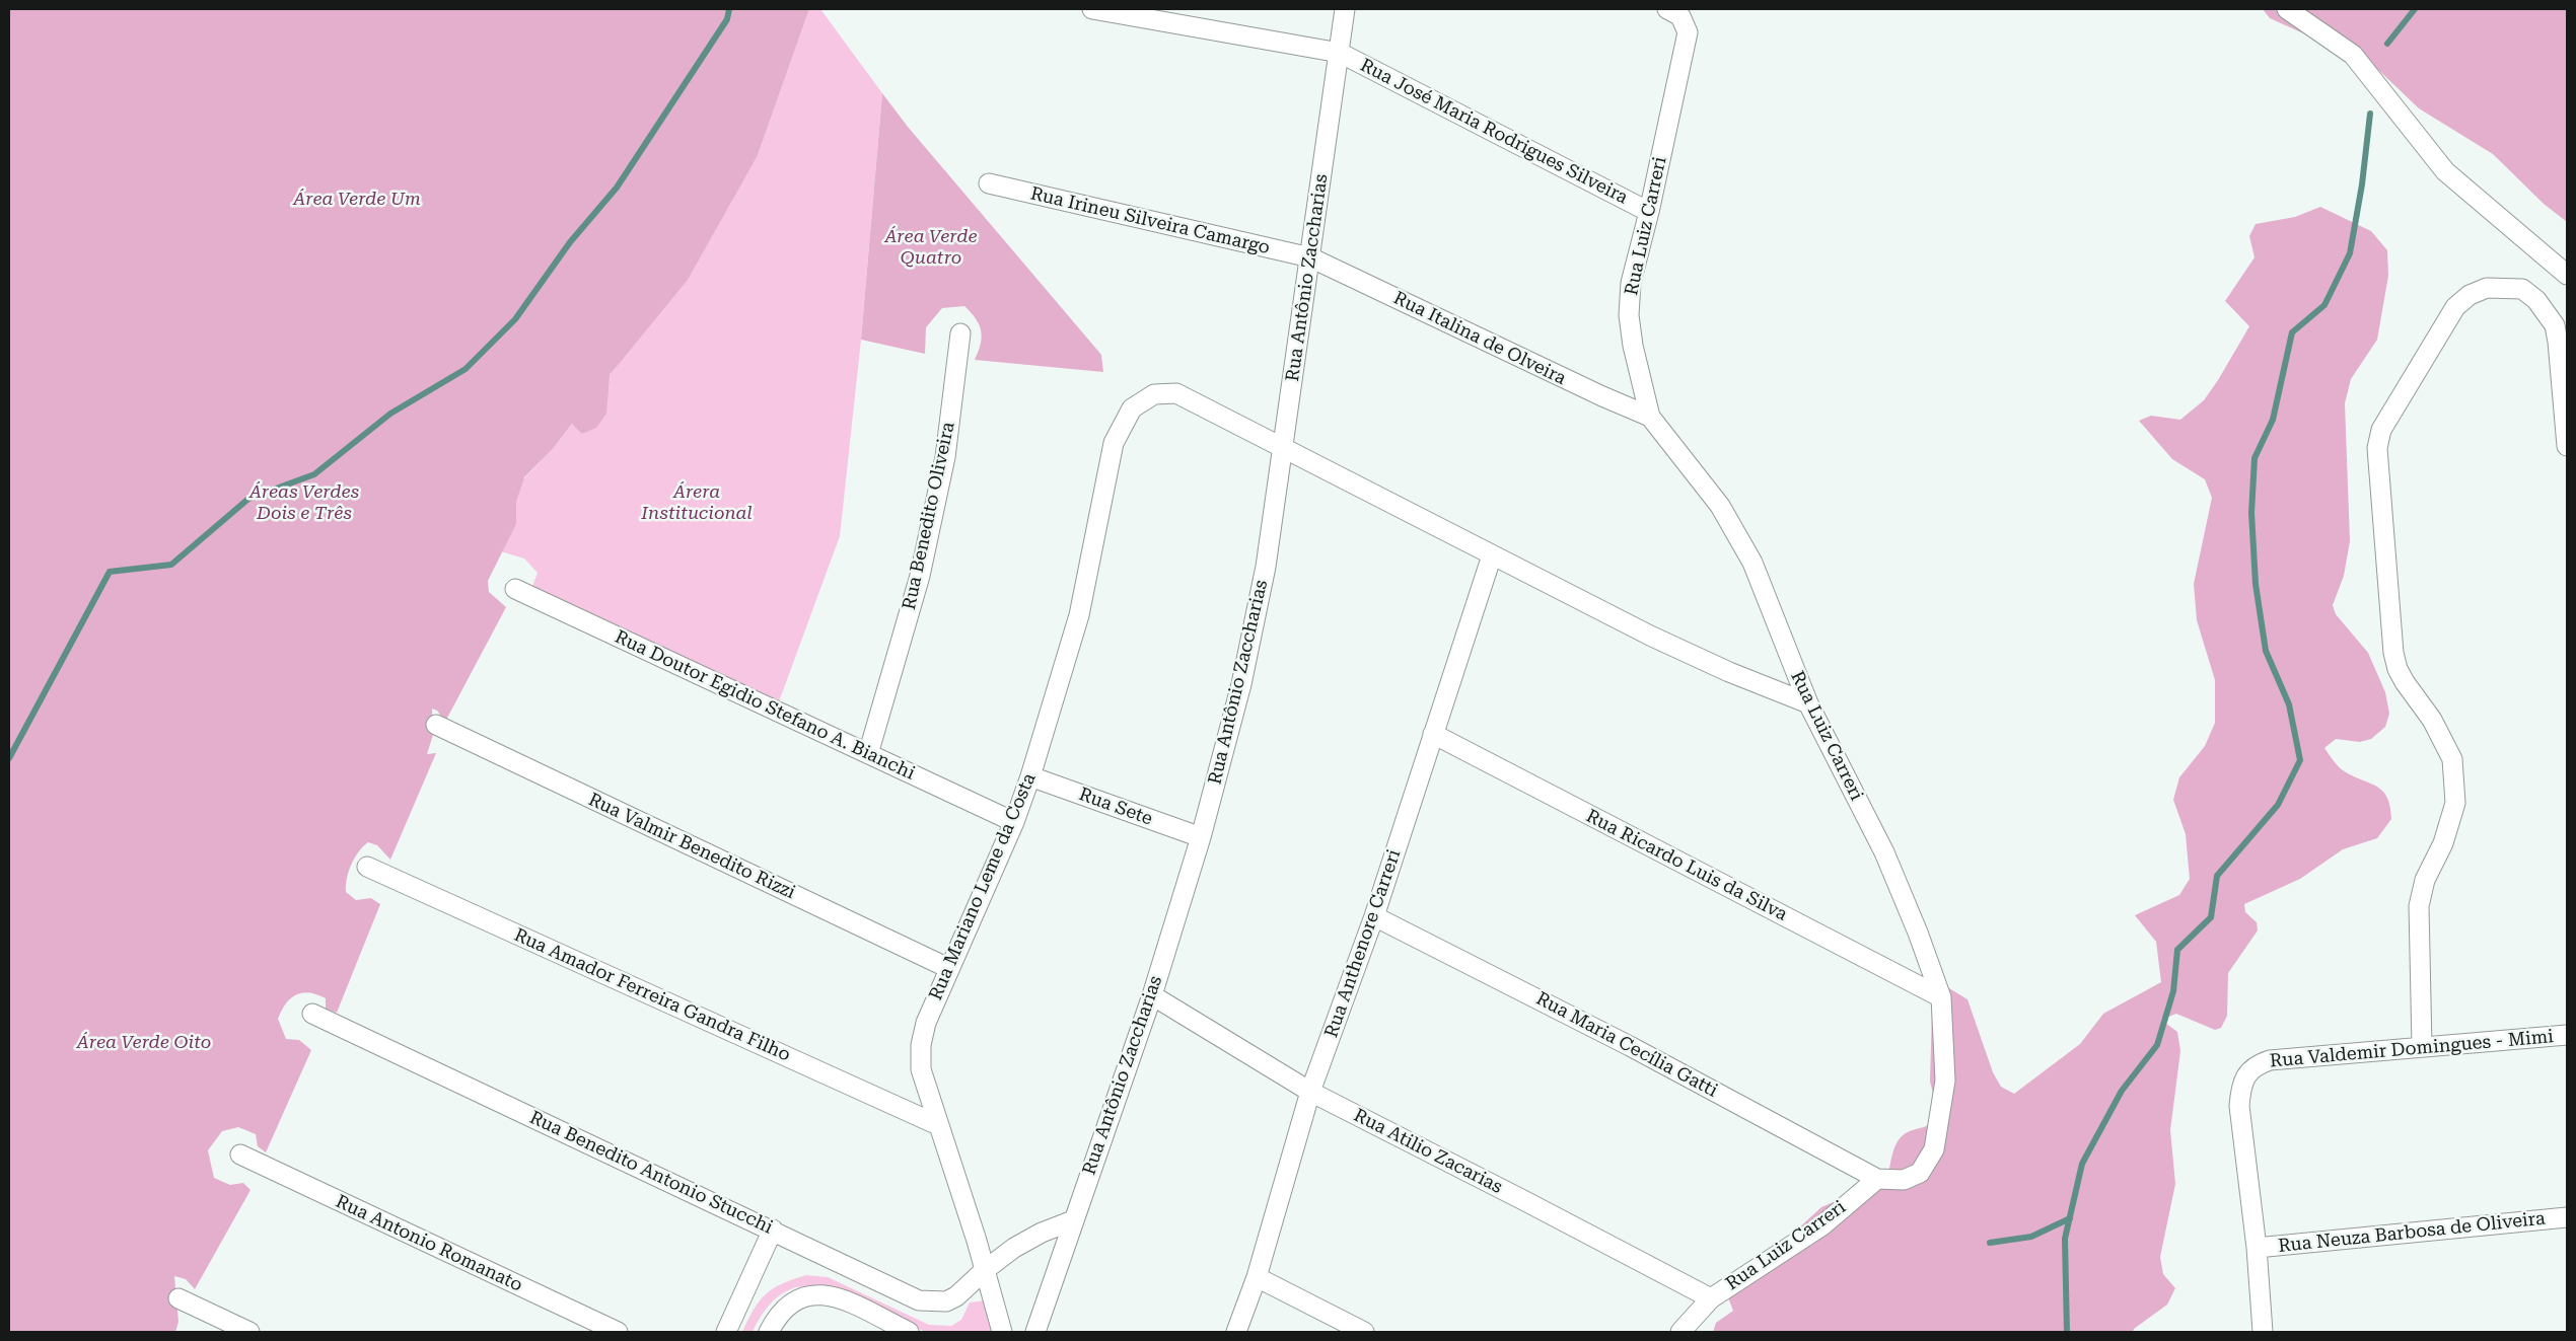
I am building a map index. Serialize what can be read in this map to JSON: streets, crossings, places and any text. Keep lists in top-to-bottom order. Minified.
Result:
{"streets":{"street":["Rua José Maria Rodrigues Silveira","Rua Irineu Silveira Camargo","Rua Luiz Carreri","Rua Antônio Zaccharias","Rua Italina de Olveira","Rua Benedito Oliveira","Rua Doutor Egidio Stefano A. Bianchi","Rua Sete","Rua Valmir Benedito Rizzi","Rua Ricardo Luis da Silva","Rua Mariano Leme da Costa","Rua Anthenore Carreri","Rua Amador Ferreira Gandra Filho","Rua Maria Cecília Gatti","Rua Valdemir Domingues - Mimi","Rua Atilio Zacarias","Rua Benedito Antonio Stucchi","Rua Neuza Barbosa de Oliveira","Rua Antonio Romanato"]},"crossings":[["Rua José Maria Rodrigues Silveira","Rua Luiz Carreri"],["Rua José Maria Rodrigues Silveira","Rua Antônio Zaccharias"],["Rua Irineu Silveira Camargo","Rua Antônio Zaccharias"],["Rua Irineu Silveira Camargo","Rua Italina de Olveira"],["Rua Luiz Carreri","Rua Italina de Olveira"],["Rua Luiz Carreri","Rua Ricardo Luis da Silva"],["Rua Luiz Carreri","Rua Maria Cecília Gatti"],["Rua Luiz Carreri","Rua Atilio Zacarias"],["Rua Antônio Zaccharias","Rua Italina de Olveira"],["Rua Antônio Zaccharias","Rua Sete"],["Rua Antônio Zaccharias","Rua Mariano Leme da Costa"],["Rua Antônio Zaccharias","Rua Atilio Zacarias"],["Rua Antônio Zaccharias","Rua Benedito Antonio Stucchi"],["Rua Benedito Oliveira","Rua Doutor Egidio Stefano A. Bianchi"],["Rua Doutor Egidio Stefano A. Bianchi","Rua Mariano Leme da Costa"],["Rua Sete","Rua Mariano Leme da Costa"],["Rua Valmir Benedito Rizzi","Rua Mariano Leme da Costa"],["Rua Ricardo Luis da Silva","Rua Anthenore Carreri"],["Rua Mariano Leme da Costa","Rua Amador Ferreira Gandra Filho"],["Rua Mariano Leme da Costa","Rua Benedito Antonio Stucchi"],["Rua Anthenore Carreri","Rua Maria Cecília Gatti"],["Rua Anthenore Carreri","Rua Atilio Zacarias"],["Rua Valdemir Domingues - Mimi","Rua Neuza Barbosa de Oliveira"]],"parks":["Área Verde Um","Área Verde Quatro","Áreas Verdes Dois e Três","Árera Institucional","Área Verde Oito"]}
